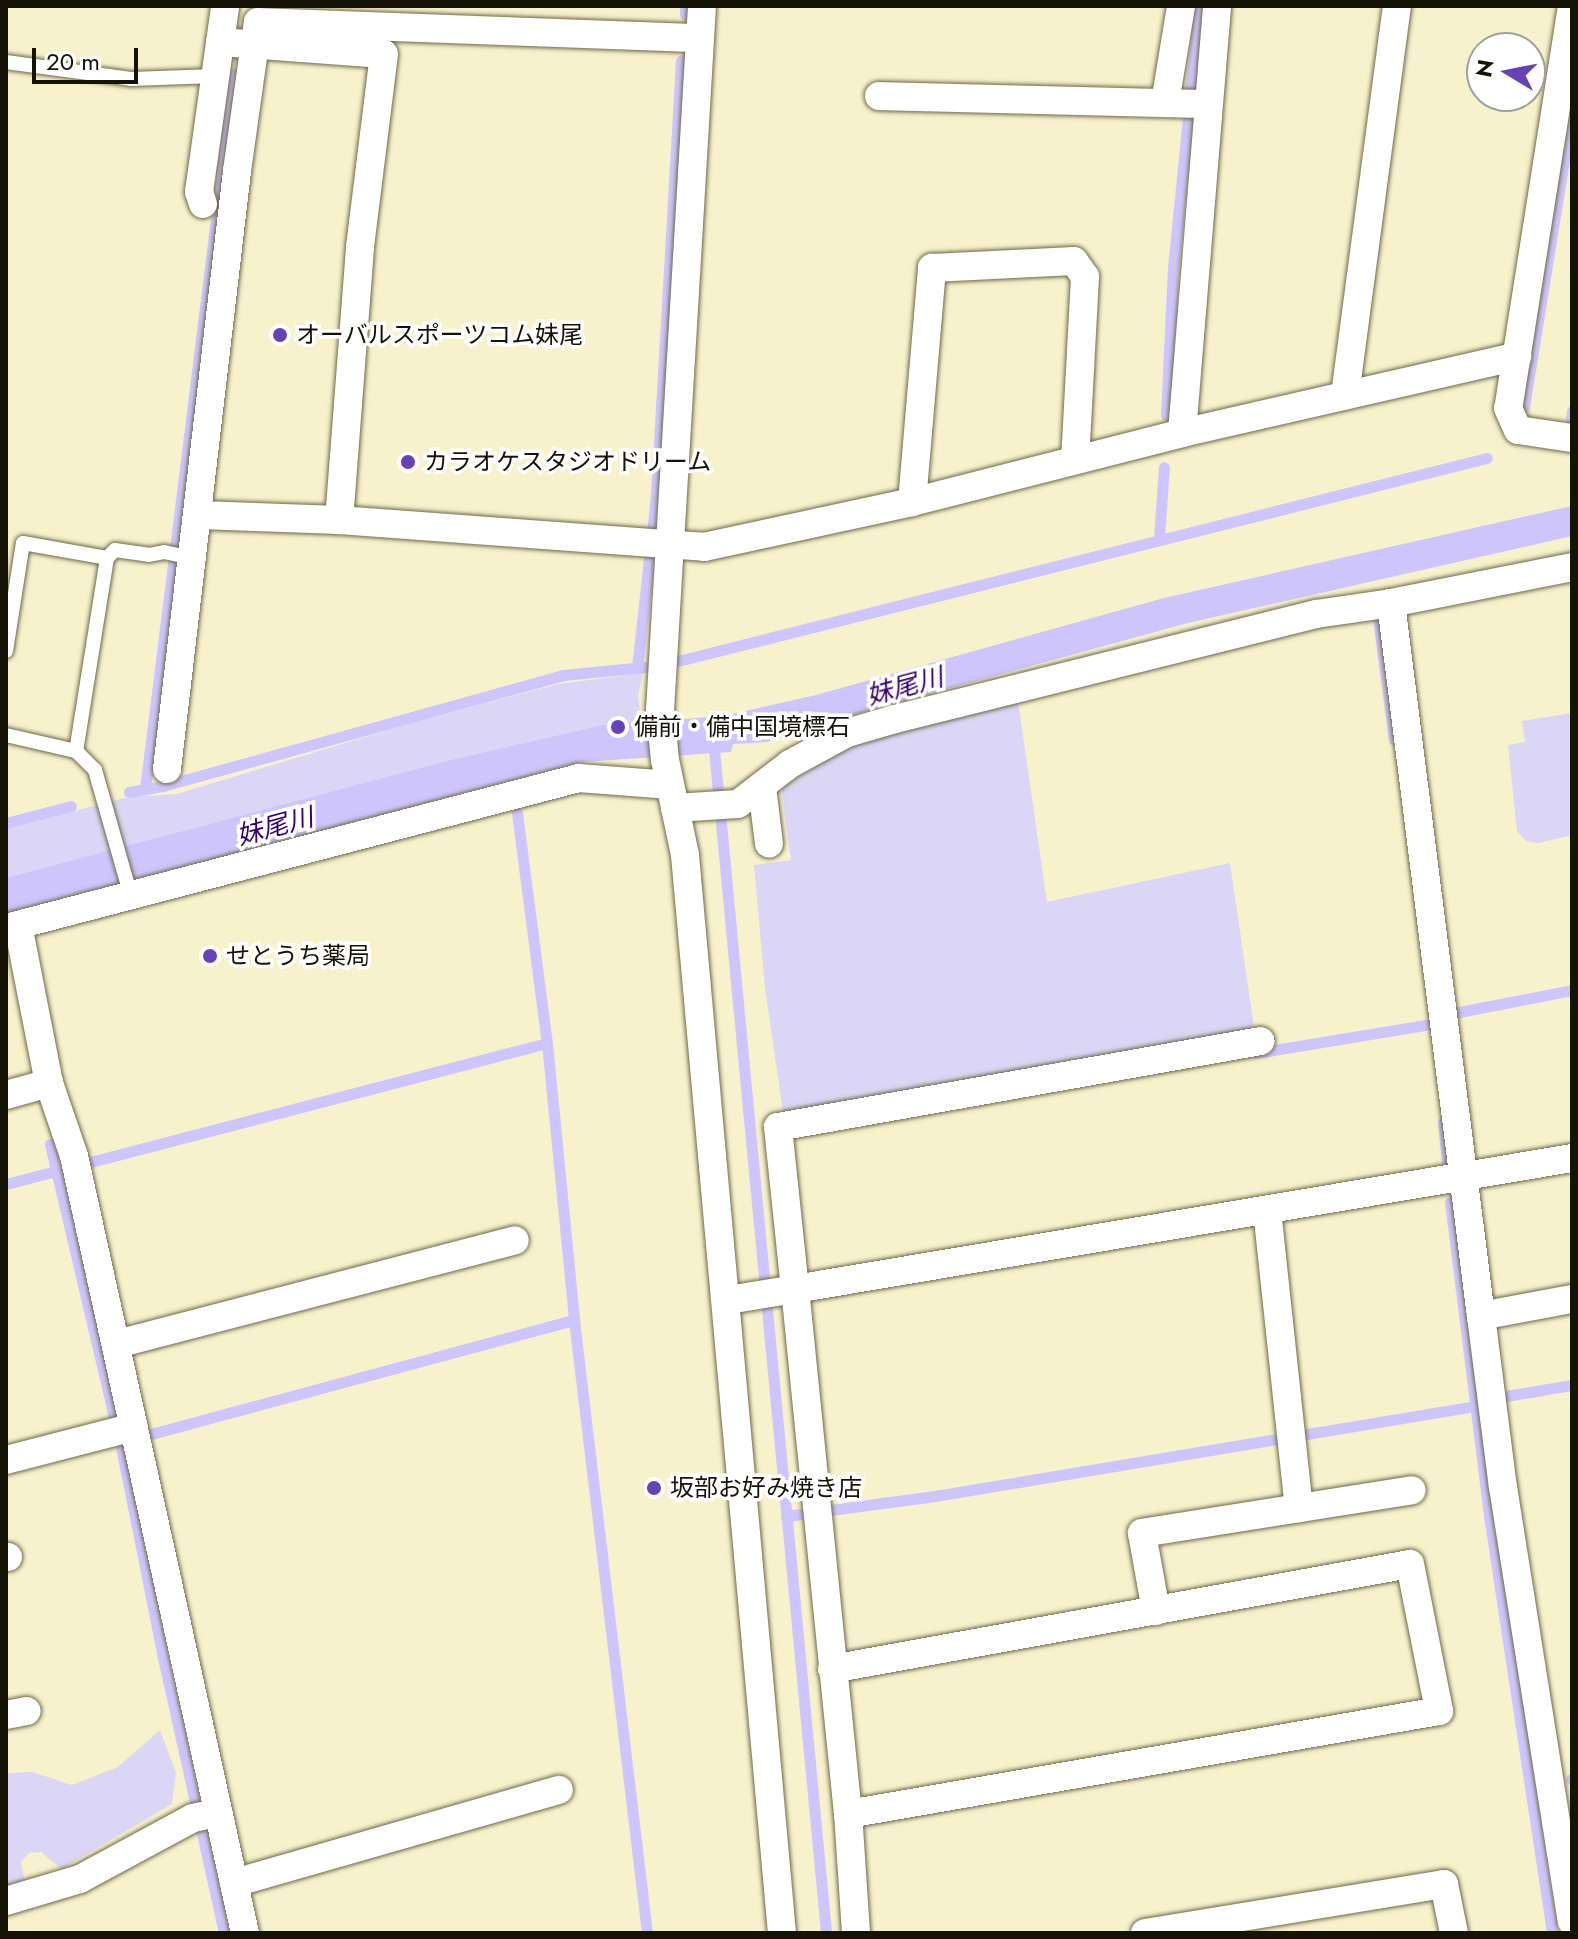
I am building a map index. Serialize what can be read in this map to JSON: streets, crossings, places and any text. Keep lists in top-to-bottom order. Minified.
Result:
{"water":["妹尾川"],"places":["オーバルスポーツコム妹尾","カラオケスタジオドリーム","備前・備中国境標石","せとうち薬局","坂部お好み焼き店"],"scale_bar":"20 m","north":"left"}
